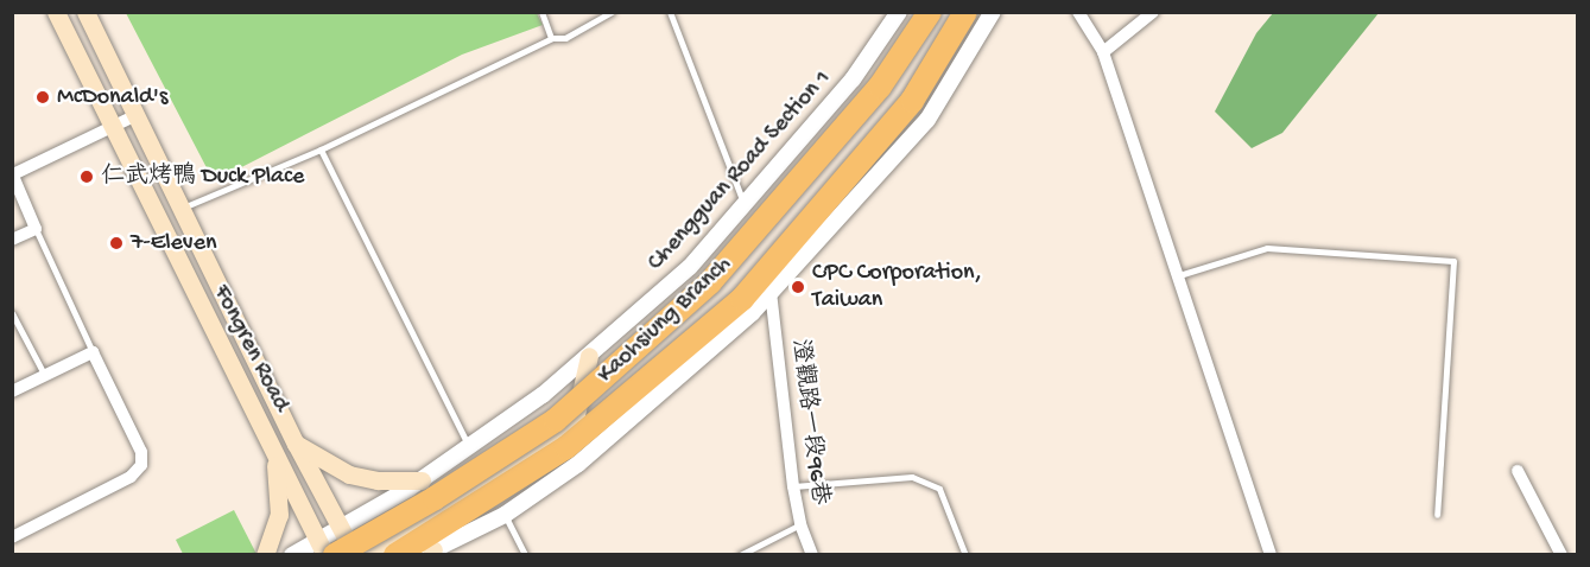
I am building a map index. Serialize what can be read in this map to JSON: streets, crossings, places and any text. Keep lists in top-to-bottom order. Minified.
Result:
{"streets":{"highway":["Kaohsiung Branch"],"main road":["Fongren Road"],"street":["Chengguan Road Section 1","澄觀路一段96巷"]},"crossings":[["Chengguan Road Section 1","Kaohsiung Branch"],["Chengguan Road Section 1","Fongren Road"],["Kaohsiung Branch","Fongren Road"]],"places":["McDonald's","仁武烤鴨 Duck Place","7-Eleven","CPC Corporation, Taiwan"]}
